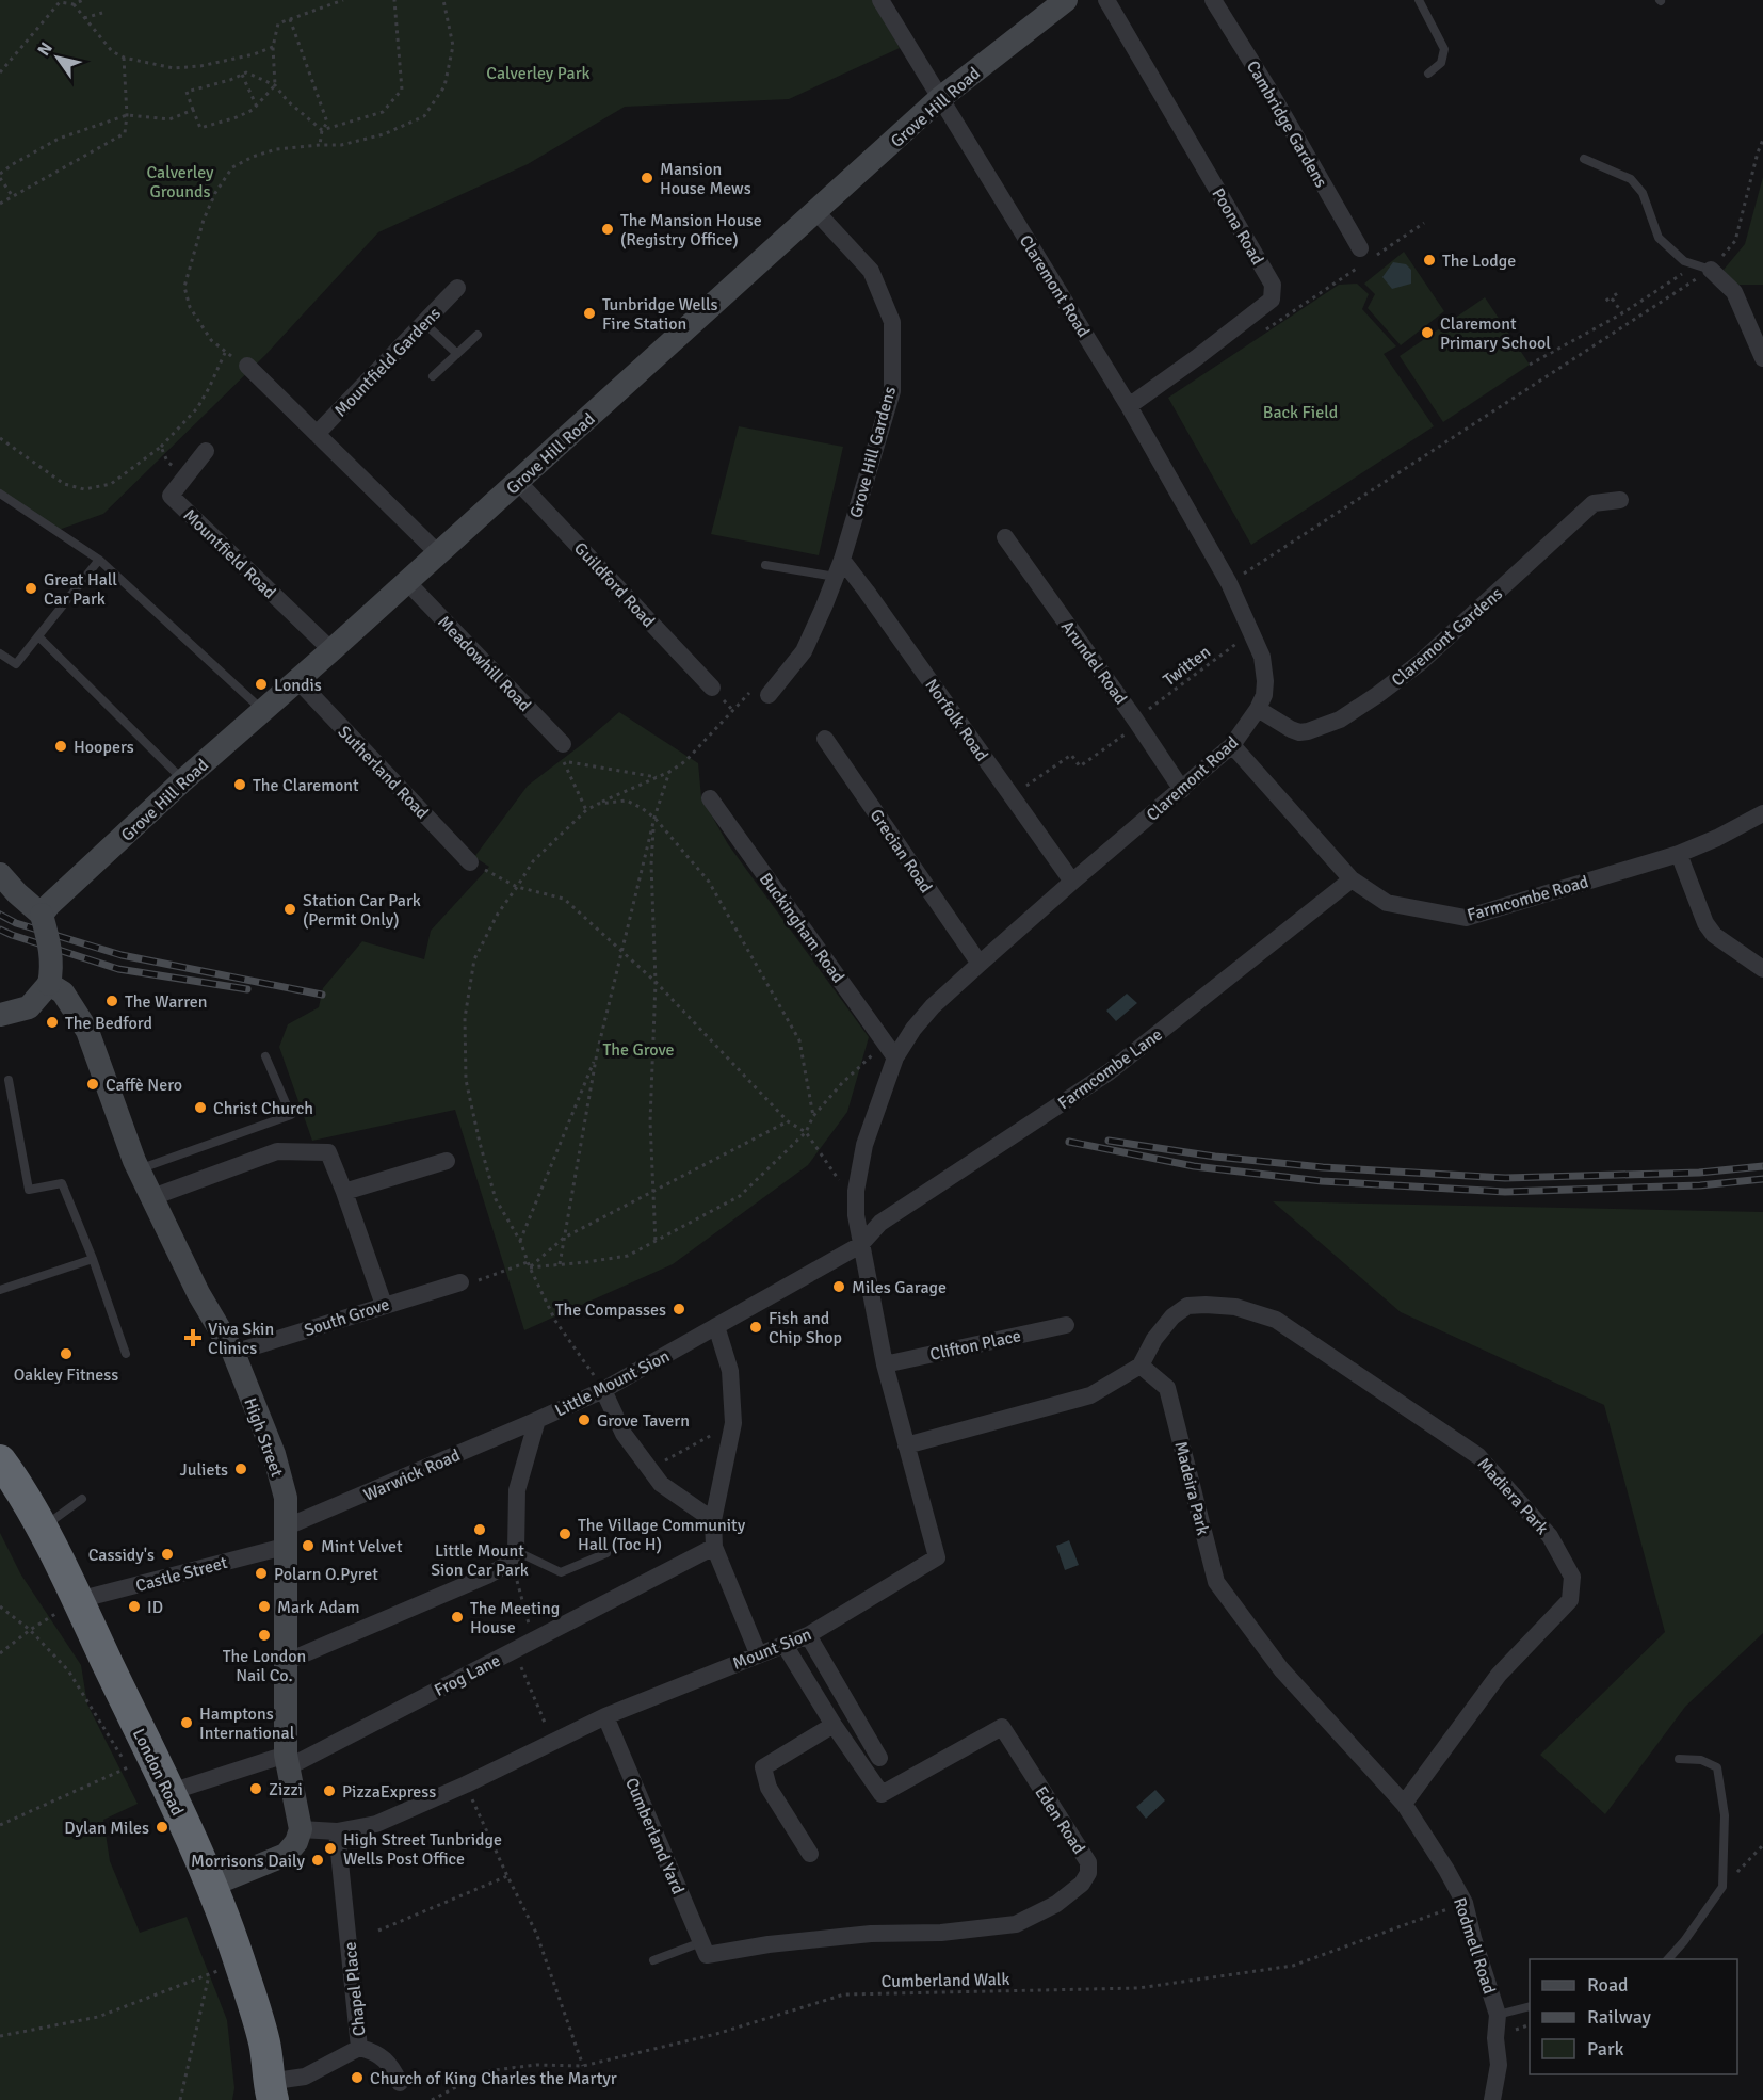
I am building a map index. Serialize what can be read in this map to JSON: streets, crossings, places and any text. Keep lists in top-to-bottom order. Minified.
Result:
{"streets":{"highway":["London Road"],"main road":["Grove Hill Road","High Street"],"street":["Cambridge Gardens","Poona Road","Claremont Road","Mountfield Gardens","Grove Hill Gardens","Mountfield Road","Guildford Road","Claremont Gardens","Arundel Road","Meadowhill Road","Norfolk Road","Sutherland Road","Grecian Road","Farmcombe Road","Buckingham Road","Farmcombe Lane","South Grove","Clifton Place","Little Mount Sion","Warwick Road","Madeira Park","Madiera Park","Castle Street","Mount Sion","Frog Lane","Eden Road","Cumberland Yard","Rodmell Road","Chapel Place"],"path":["Twitten","Cumberland Walk"]},"crossings":[["Grove Hill Road","Claremont Road"],["Grove Hill Road","Grove Hill Gardens"],["Grove Hill Road","Mountfield Road"],["Grove Hill Road","Guildford Road"],["Grove Hill Road","Meadowhill Road"],["Grove Hill Road","Sutherland Road"],["Poona Road","Claremont Road"],["Claremont Road","Claremont Gardens"],["Claremont Road","Arundel Road"],["Claremont Road","Twitten"],["Claremont Road","Norfolk Road"],["Claremont Road","Grecian Road"],["Claremont Road","Farmcombe Road"],["Claremont Road","Buckingham Road"],["Claremont Road","Farmcombe Lane"],["Claremont Road","Little Mount Sion"],["Claremont Road","Mount Sion"],["Grove Hill Gardens","Norfolk Road"],["Arundel Road","Twitten"],["Twitten","Norfolk Road"],["Farmcombe Road","Farmcombe Lane"],["Farmcombe Lane","Little Mount Sion"],["Farmcombe Lane","Mount Sion"],["South Grove","High Street"],["Clifton Place","Mount Sion"],["Little Mount Sion","Warwick Road"],["Little Mount Sion","Mount Sion"],["High Street","Warwick Road"],["High Street","Castle Street"],["High Street","Mount Sion"],["High Street","Frog Lane"],["Warwick Road","Castle Street"],["Madeira Park","Madiera Park"],["Madeira Park","Rodmell Road"],["Madiera Park","Rodmell Road"],["Castle Street","London Road"],["Mount Sion","Eden Road"],["Mount Sion","Cumberland Yard"],["Mount Sion","Chapel Place"],["Frog Lane","London Road"],["London Road","Chapel Place"],["Eden Road","Cumberland Yard"],["Rodmell Road","Cumberland Walk"]],"parks":["Calverley Park","Calverley Grounds","Back Field","The Grove"],"places":{"other":["Mansion House Mews","The Mansion House (Registry Office)","The Lodge","Tunbridge Wells Fire Station","Claremont Primary School","Great Hall Car Park","Londis","Hoopers","The Claremont","Station Car Park (Permit Only)","The Warren","The Bedford","Caffè Nero","Christ Church","Miles Garage","The Compasses","Fish and Chip Shop","Oakley Fitness","Grove Tavern","Juliets","Little Mount Sion Car Park","The Village Community Hall (Toc H)","Mint Velvet","Cassidy's","Polarn O.Pyret","ID","Mark Adam","The Meeting House","The London Nail Co.","Hamptons International","Zizzi","PizzaExpress","Dylan Miles","High Street Tunbridge Wells Post Office","Morrisons Daily","Church of King Charles the Martyr"],"health":["Viva Skin Clinics"]},"legend":["Road","Railway","Park"],"north":"top left"}
